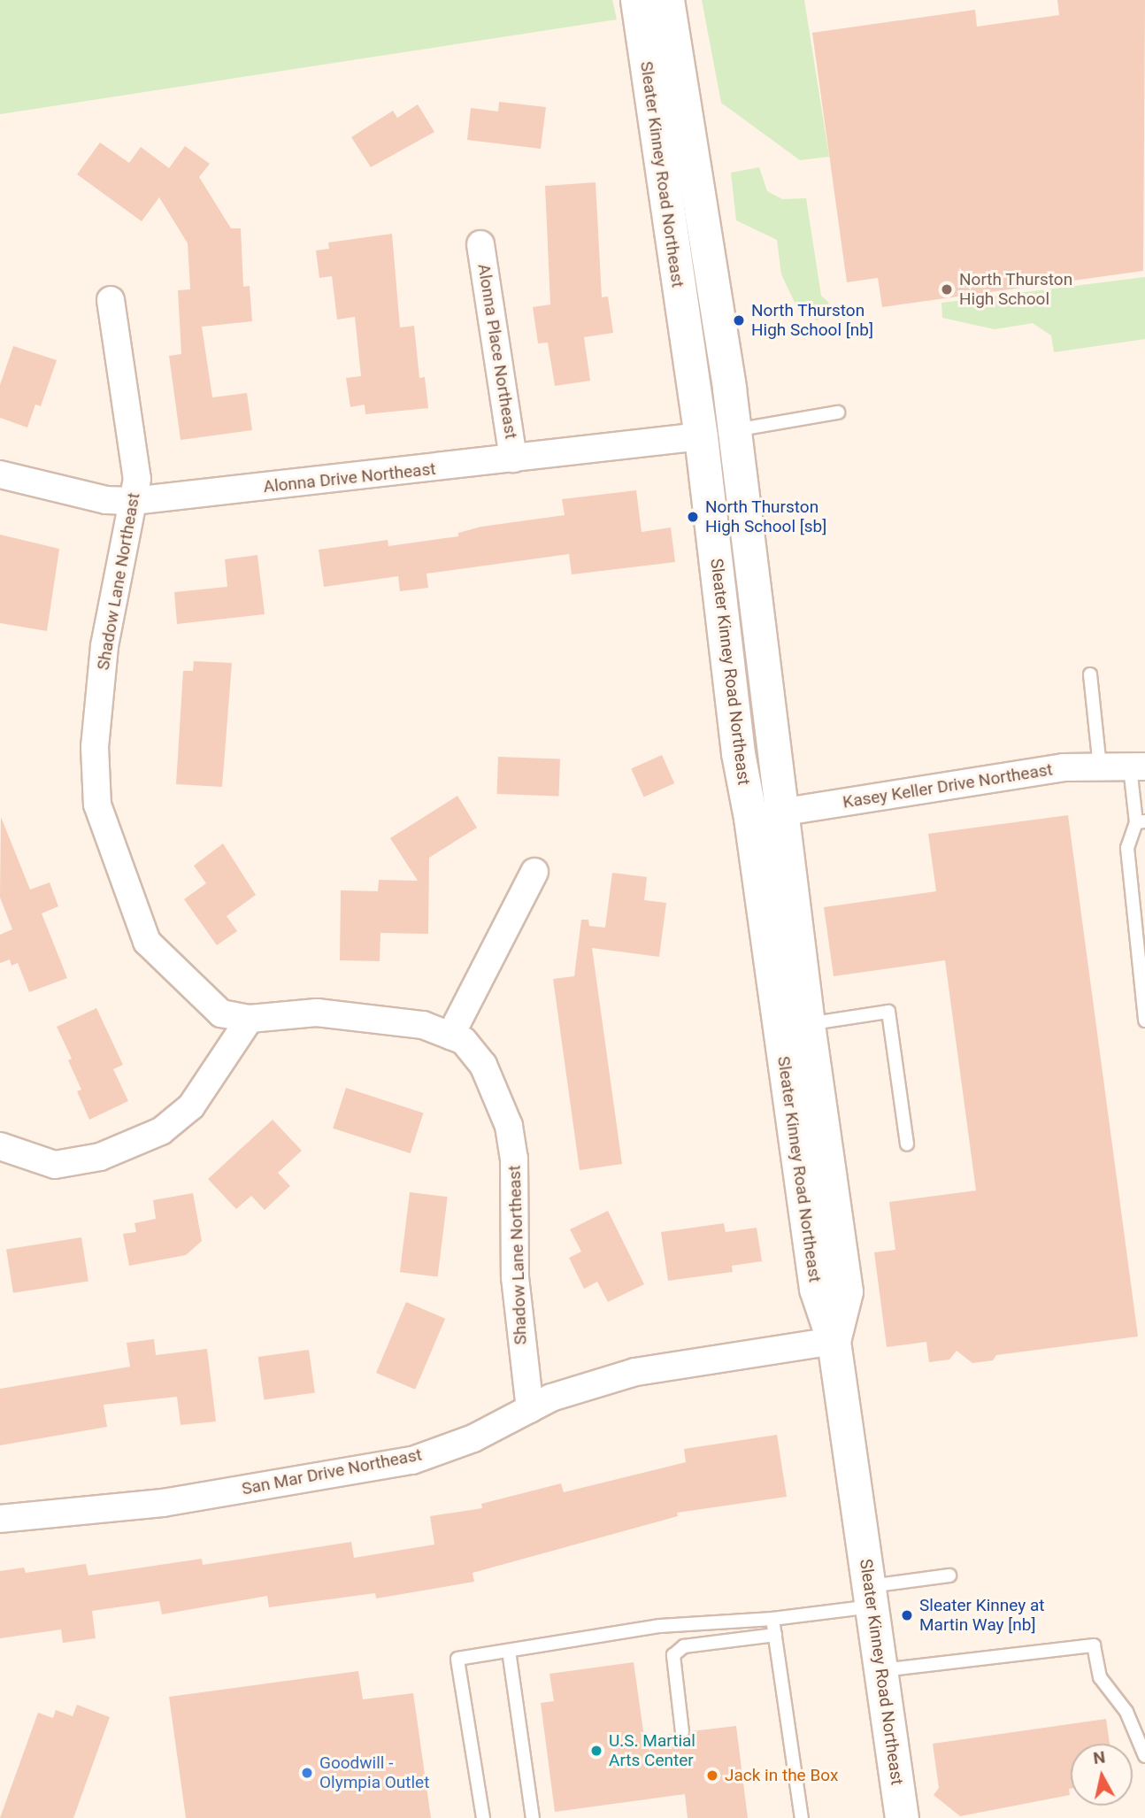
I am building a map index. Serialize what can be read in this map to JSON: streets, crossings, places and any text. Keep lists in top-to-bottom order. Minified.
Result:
{"streets":{"street":["Sleater Kinney Road Northeast","Alonna Place Northeast","Alonna Drive Northeast","Shadow Lane Northeast","Kasey Keller Drive Northeast","San Mar Drive Northeast"]},"crossings":[["Sleater Kinney Road Northeast","Alonna Drive Northeast"],["Sleater Kinney Road Northeast","Kasey Keller Drive Northeast"],["Sleater Kinney Road Northeast","San Mar Drive Northeast"],["Alonna Place Northeast","Alonna Drive Northeast"],["Alonna Drive Northeast","Shadow Lane Northeast"],["Shadow Lane Northeast","San Mar Drive Northeast"]],"places":["North Thurston High School","North Thurston High School [nb]","North Thurston High School [sb]","Sleater Kinney at Martin Way [nb]","U.S. Martial Arts Center","Goodwill - Olympia Outlet","Jack in the Box"],"north":"top"}
